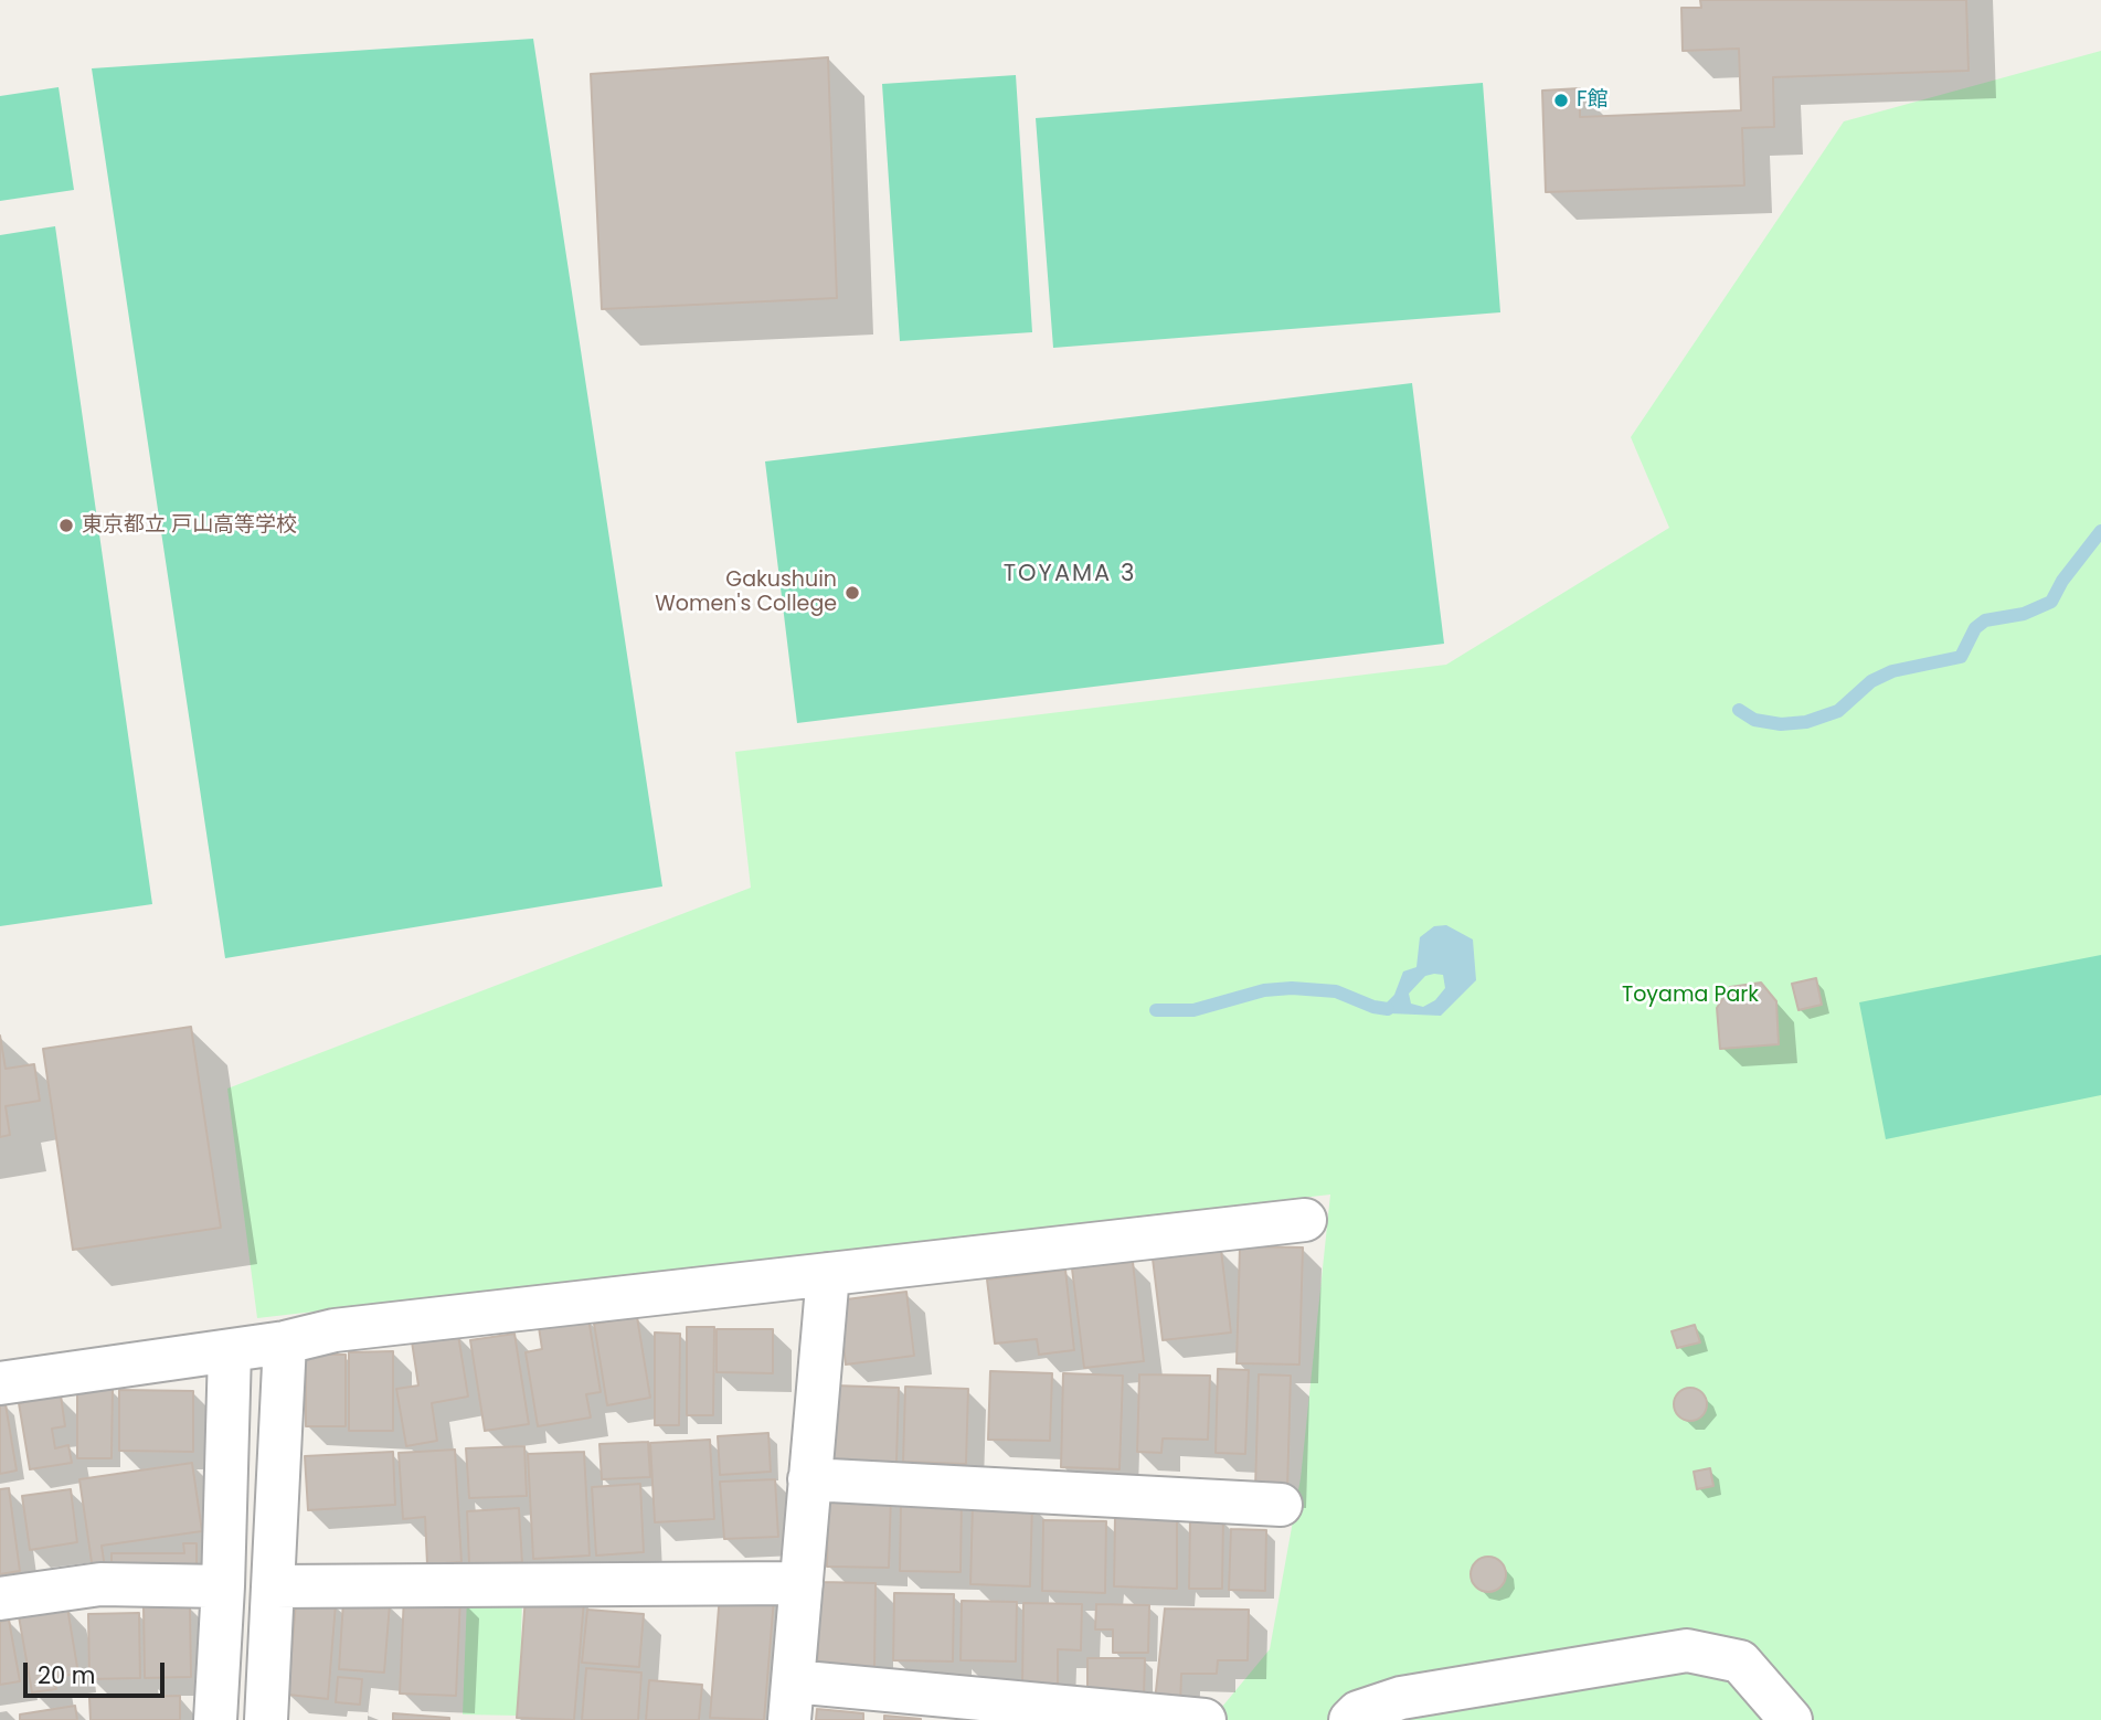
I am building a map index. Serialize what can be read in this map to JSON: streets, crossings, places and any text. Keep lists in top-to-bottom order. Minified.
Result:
{"districts":["TOYAMA 3"],"parks":["Toyama Park"],"places":["F館","東京都立 戸山高等学校","Gakushuin Women's College"],"scale_bar":"20 m"}
